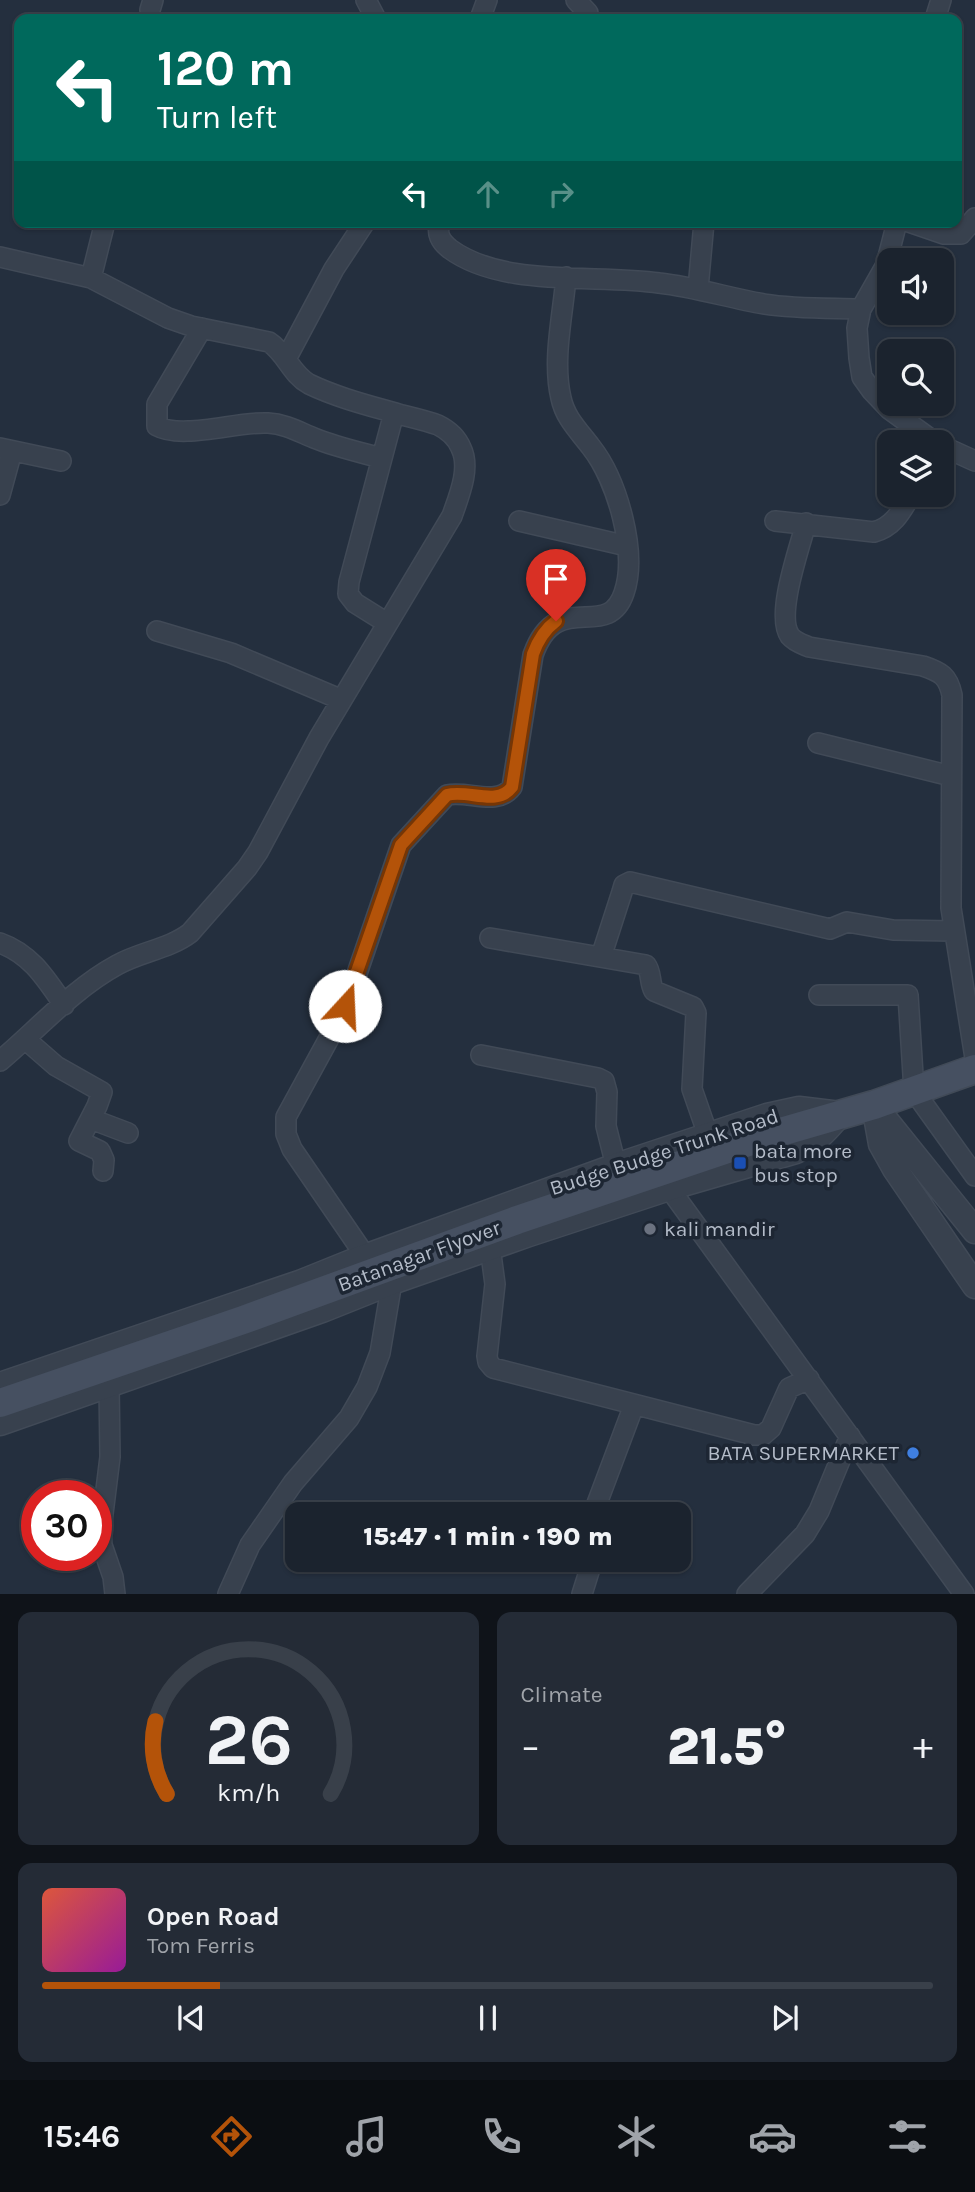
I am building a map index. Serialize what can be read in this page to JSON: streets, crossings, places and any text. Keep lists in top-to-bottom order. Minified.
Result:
{"streets":{"main road":["Batanagar Flyover"],"street":["Budge Budge Trunk Road"]},"crossings":[["Budge Budge Trunk Road","Batanagar Flyover"]],"places":{"transit":["bata more bus stop"],"other":["kali mandir","BATA SUPERMARKET"]},"page":{"turn":["120 m","Turn left"],"limit":"30","trip":"15:47 · 1 min · 190 m","tile":"Climate","heat":["−","21.5°","+"],"song":["Open Road","Tom Ferris"],"tabs":"15:46","gauge":["26","km/h"]}}
